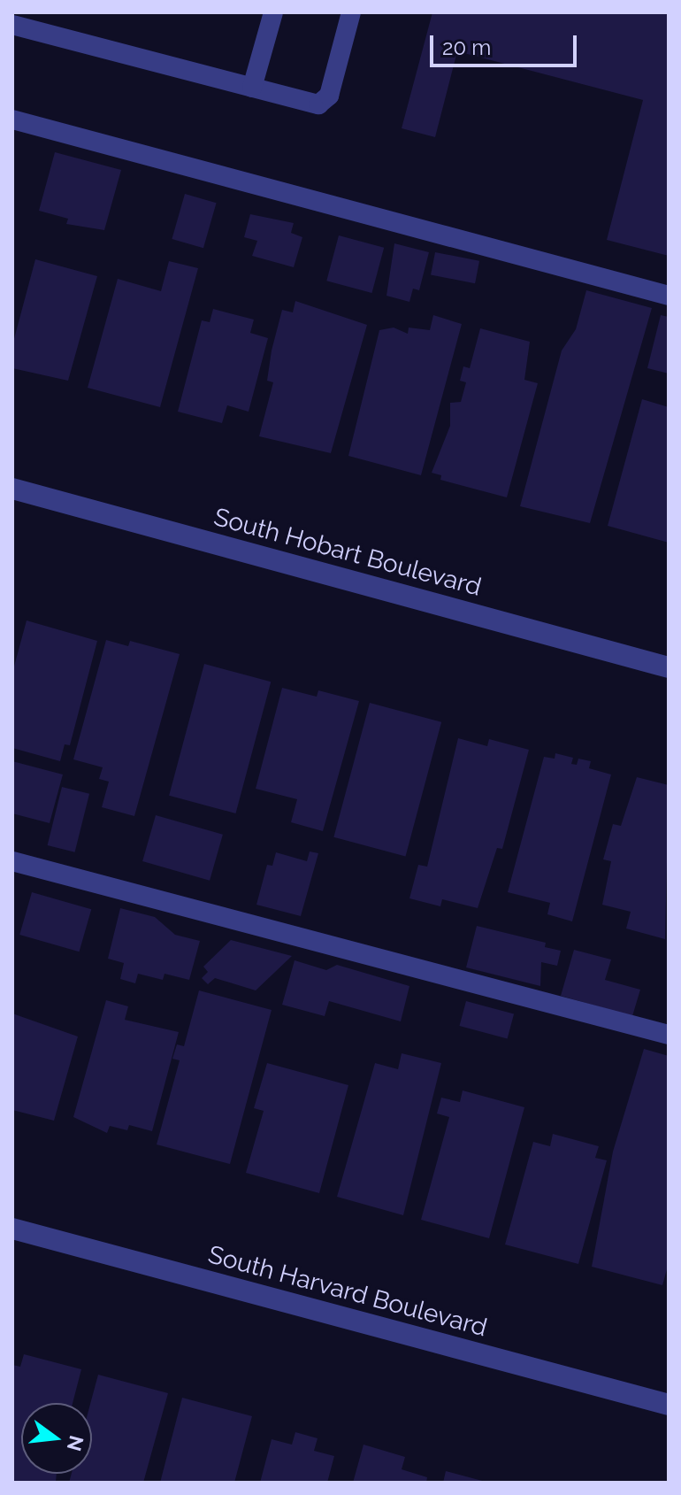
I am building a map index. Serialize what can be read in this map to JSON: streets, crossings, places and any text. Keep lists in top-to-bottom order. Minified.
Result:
{"streets":{"street":["South Hobart Boulevard","South Harvard Boulevard"]},"scale_bar":"20 m","north":"right"}
